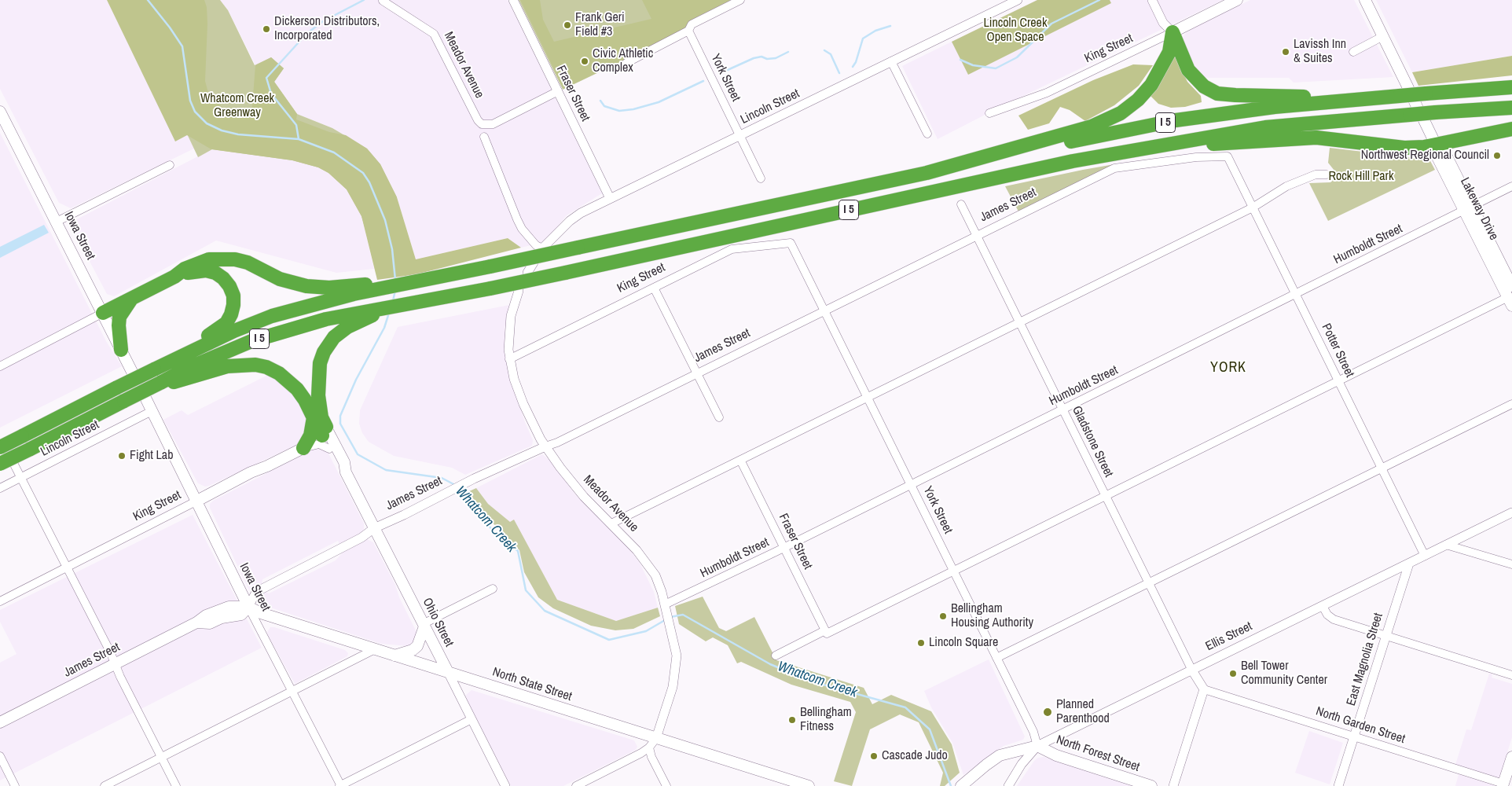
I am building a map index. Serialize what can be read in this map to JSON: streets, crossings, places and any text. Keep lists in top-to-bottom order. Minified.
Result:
{"streets":{"highway":["I 5"],"main road":["King Street","James Street","Lakeway Drive","Iowa Street","Ohio Street","Ellis Street","North State Street","North Forest Street"],"street":["Meador Avenue","York Street","Fraser Street","Lincoln Street","Humboldt Street","Potter Street","Gladstone Street","East Magnolia Street","North Garden Street"]},"crossings":[["King Street","Meador Avenue"],["King Street","York Street"],["King Street","Iowa Street"],["King Street","Ohio Street"],["Meador Avenue","Fraser Street"],["Meador Avenue","James Street"],["Meador Avenue","Humboldt Street"],["Meador Avenue","North State Street"],["York Street","Lincoln Street"],["York Street","James Street"],["York Street","Humboldt Street"],["York Street","Ellis Street"],["York Street","North Forest Street"],["Fraser Street","Lincoln Street"],["Fraser Street","Humboldt Street"],["Lincoln Street","Iowa Street"],["I 5","Lakeway Drive"],["I 5","Iowa Street"],["James Street","Iowa Street"],["James Street","Potter Street"],["James Street","Gladstone Street"],["James Street","Ohio Street"],["James Street","North State Street"],["Lakeway Drive","Humboldt Street"],["Iowa Street","North State Street"],["Humboldt Street","Potter Street"],["Humboldt Street","Gladstone Street"],["Potter Street","Ellis Street"],["Gladstone Street","Ellis Street"],["Gladstone Street","North Garden Street"],["Ohio Street","North State Street"],["Ellis Street","East Magnolia Street"],["Ellis Street","North Forest Street"],["East Magnolia Street","North Garden Street"]],"districts":["YORK"],"water":["Whatcom Creek"],"parks":["Lincoln Creek Open Space","Whatcom Creek Greenway","Rock Hill Park"],"places":["Frank Geri Field #3","Dickerson Distributors, Incorporated","Lavissh Inn & Suites","Civic Athletic Complex","Northwest Regional Council","Fight Lab","Bellingham Housing Authority","Lincoln Square","Bell Tower Community Center","Planned Parenthood","Bellingham Fitness","Cascade Judo"]}
